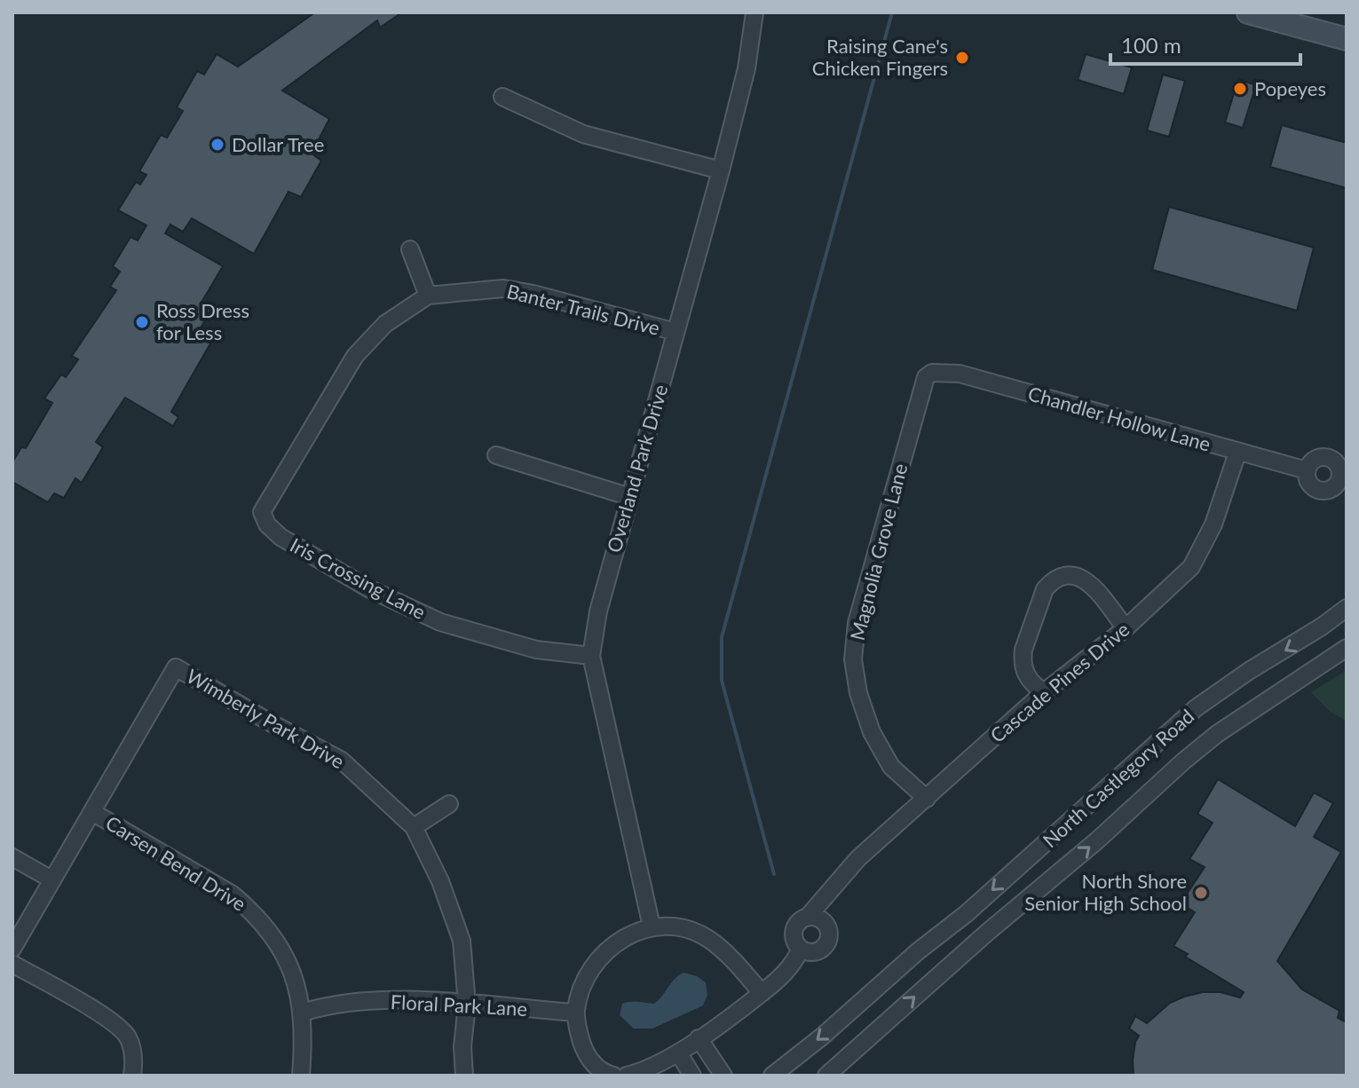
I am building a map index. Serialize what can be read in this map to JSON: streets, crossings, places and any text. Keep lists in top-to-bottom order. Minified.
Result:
{"streets":{"street":["Banter Trails Drive","Chandler Hollow Lane","Overland Park Drive","Magnolia Grove Lane","Iris Crossing Lane","Cascade Pines Drive","Wimberly Park Drive","North Castlegory Road","Carsen Bend Drive","Floral Park Lane"]},"crossings":[["Banter Trails Drive","Overland Park Drive"],["Banter Trails Drive","Iris Crossing Lane"],["Chandler Hollow Lane","Magnolia Grove Lane"],["Chandler Hollow Lane","Cascade Pines Drive"],["Overland Park Drive","Iris Crossing Lane"],["Magnolia Grove Lane","Cascade Pines Drive"],["Wimberly Park Drive","Carsen Bend Drive"],["Wimberly Park Drive","Floral Park Lane"],["Carsen Bend Drive","Floral Park Lane"]],"places":["Raising Cane's Chicken Fingers","Popeyes","Dollar Tree","Ross Dress for Less","North Shore Senior High School"],"scale_bar":"100 m"}
